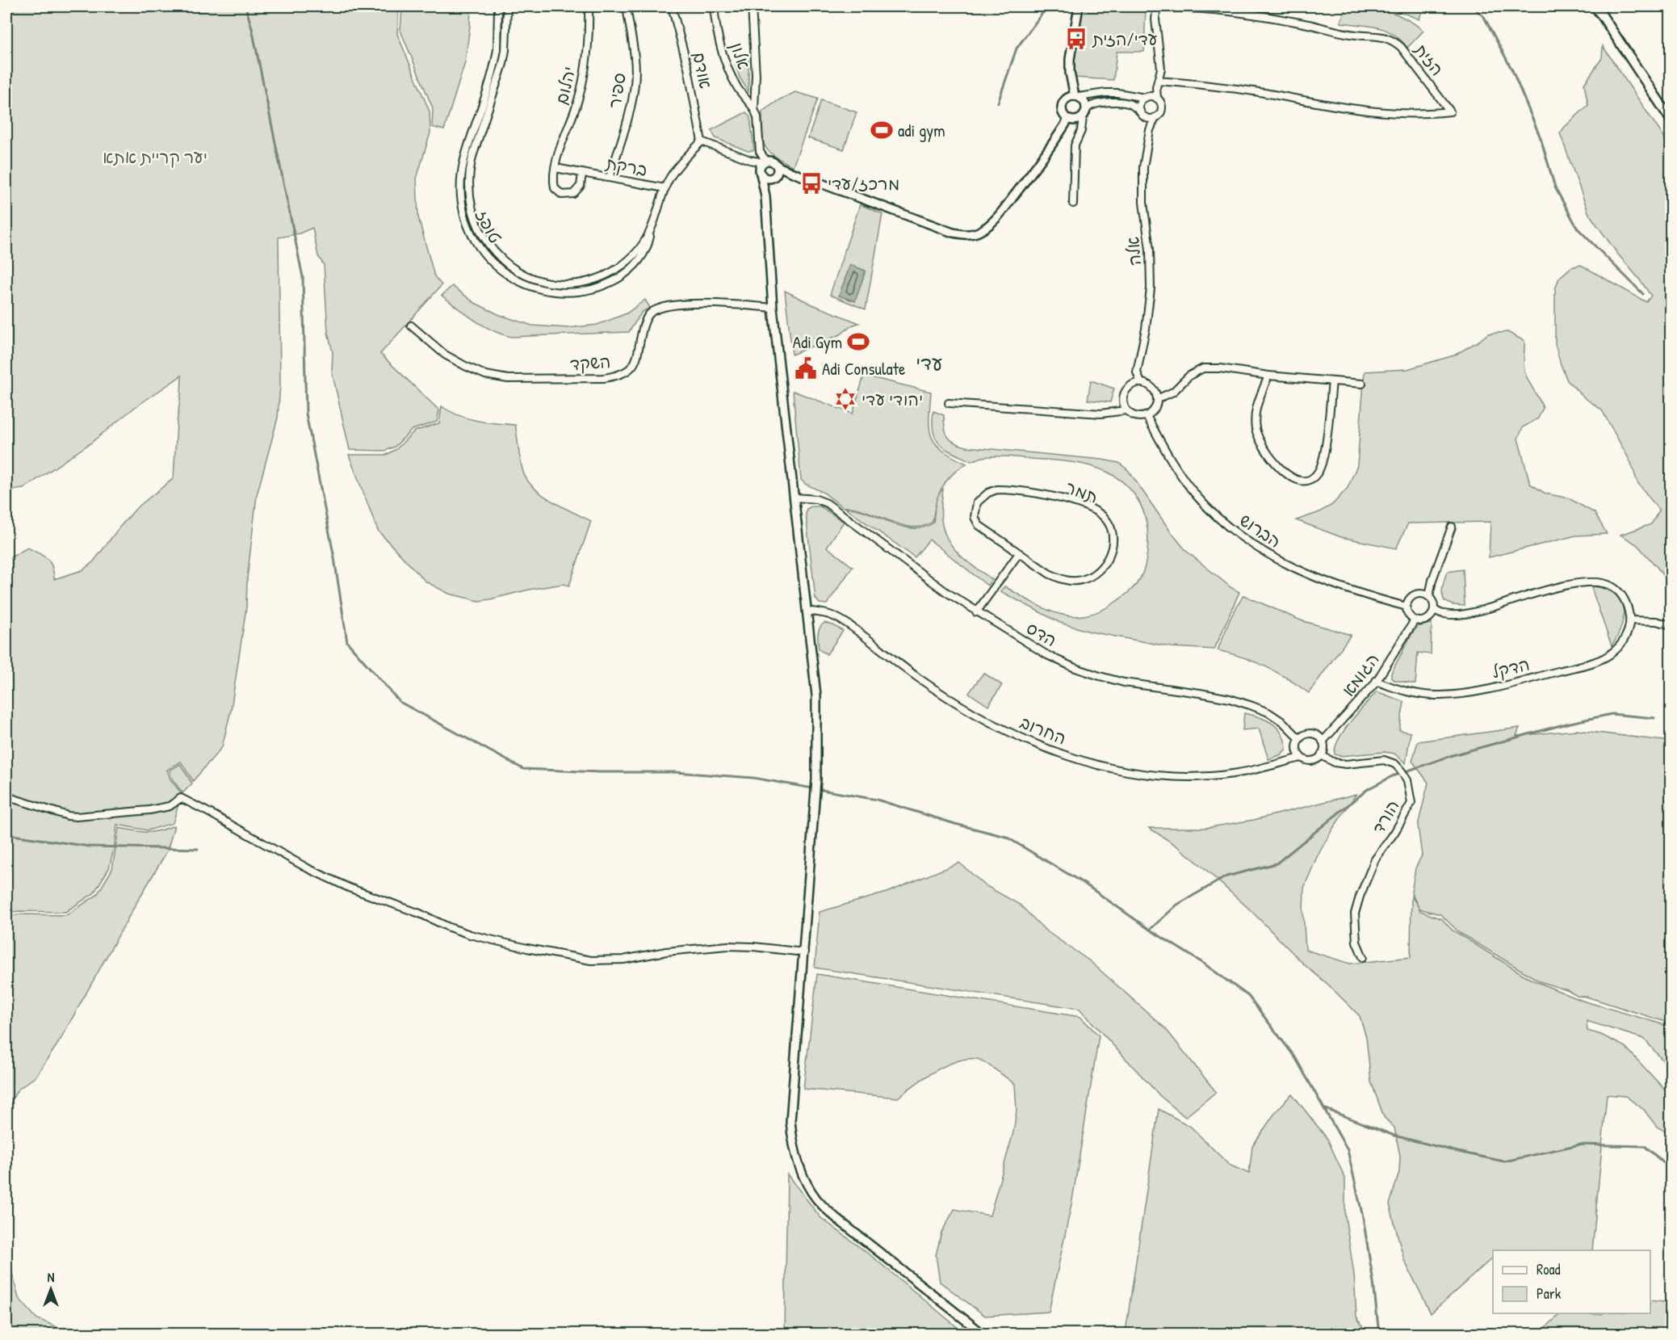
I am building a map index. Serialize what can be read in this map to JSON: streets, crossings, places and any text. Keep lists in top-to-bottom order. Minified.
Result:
{"streets":{"street":["אלון","הזית","אודם","יהלום","ספיר","ברקת","טופז","אלה","השקד","תמר","הברוש","הדס","הדקל","הגומא","החרוב","הורד"]},"crossings":[["הזית","אלה"],["אודם","טופז"],["יהלום","ברקת"],["ספיר","ברקת"],["ברקת","טופז"],["אלה","הברוש"],["הברוש","הגומא"],["הדס","הגומא"],["הדס","החרוב"],["הדס","הורד"],["הדקל","הגומא"],["הגומא","החרוב"],["הגומא","הורד"],["החרוב","הורד"]],"districts":["עדי"],"parks":["יער קריית אתא"],"places":{"bus stop":["עדי/הזית","מרכז/עדי"],"sports":["adi gym","Adi Gym"],"public building":["Adi Consulate"],"synagogue":["יהודי עדי"]},"legend":["Road","Park"],"north":"top"}
